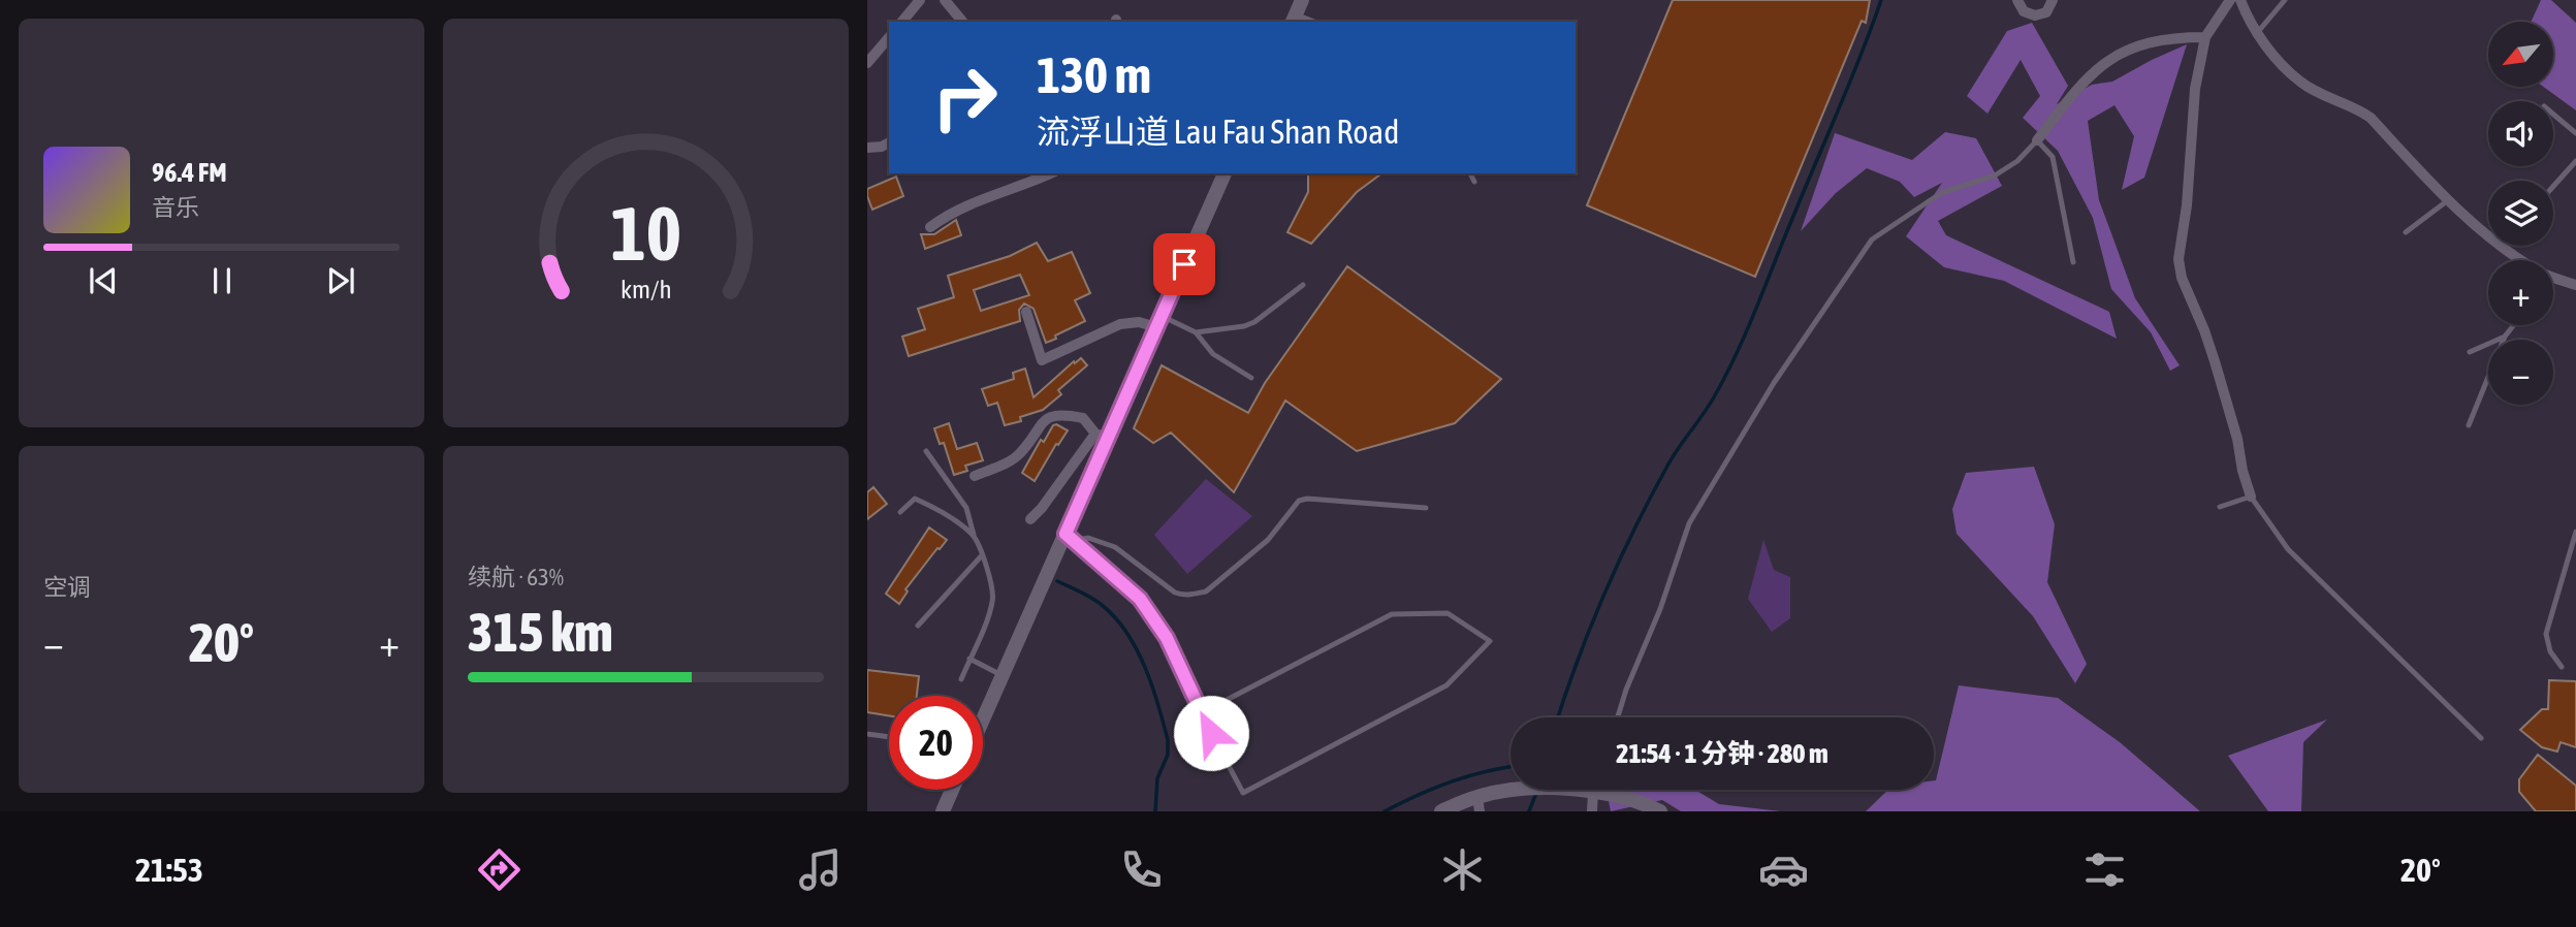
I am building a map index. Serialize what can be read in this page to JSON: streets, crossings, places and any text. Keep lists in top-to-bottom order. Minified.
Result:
{"north":"bottom left","page":{"map_buttons":["+","−"],"turn":["130 m","流浮山道 Lau Fau Shan Road"],"song":["96.4 FM","音乐"],"tile":["空调",["续航 · 63%","315 km"]],"heat":["−","20°","+"],"limit":"20","trip":"21:54 · 1 分钟 · 280 m","tabs":["21:53","20°"],"gauge":["10","km/h"]}}
